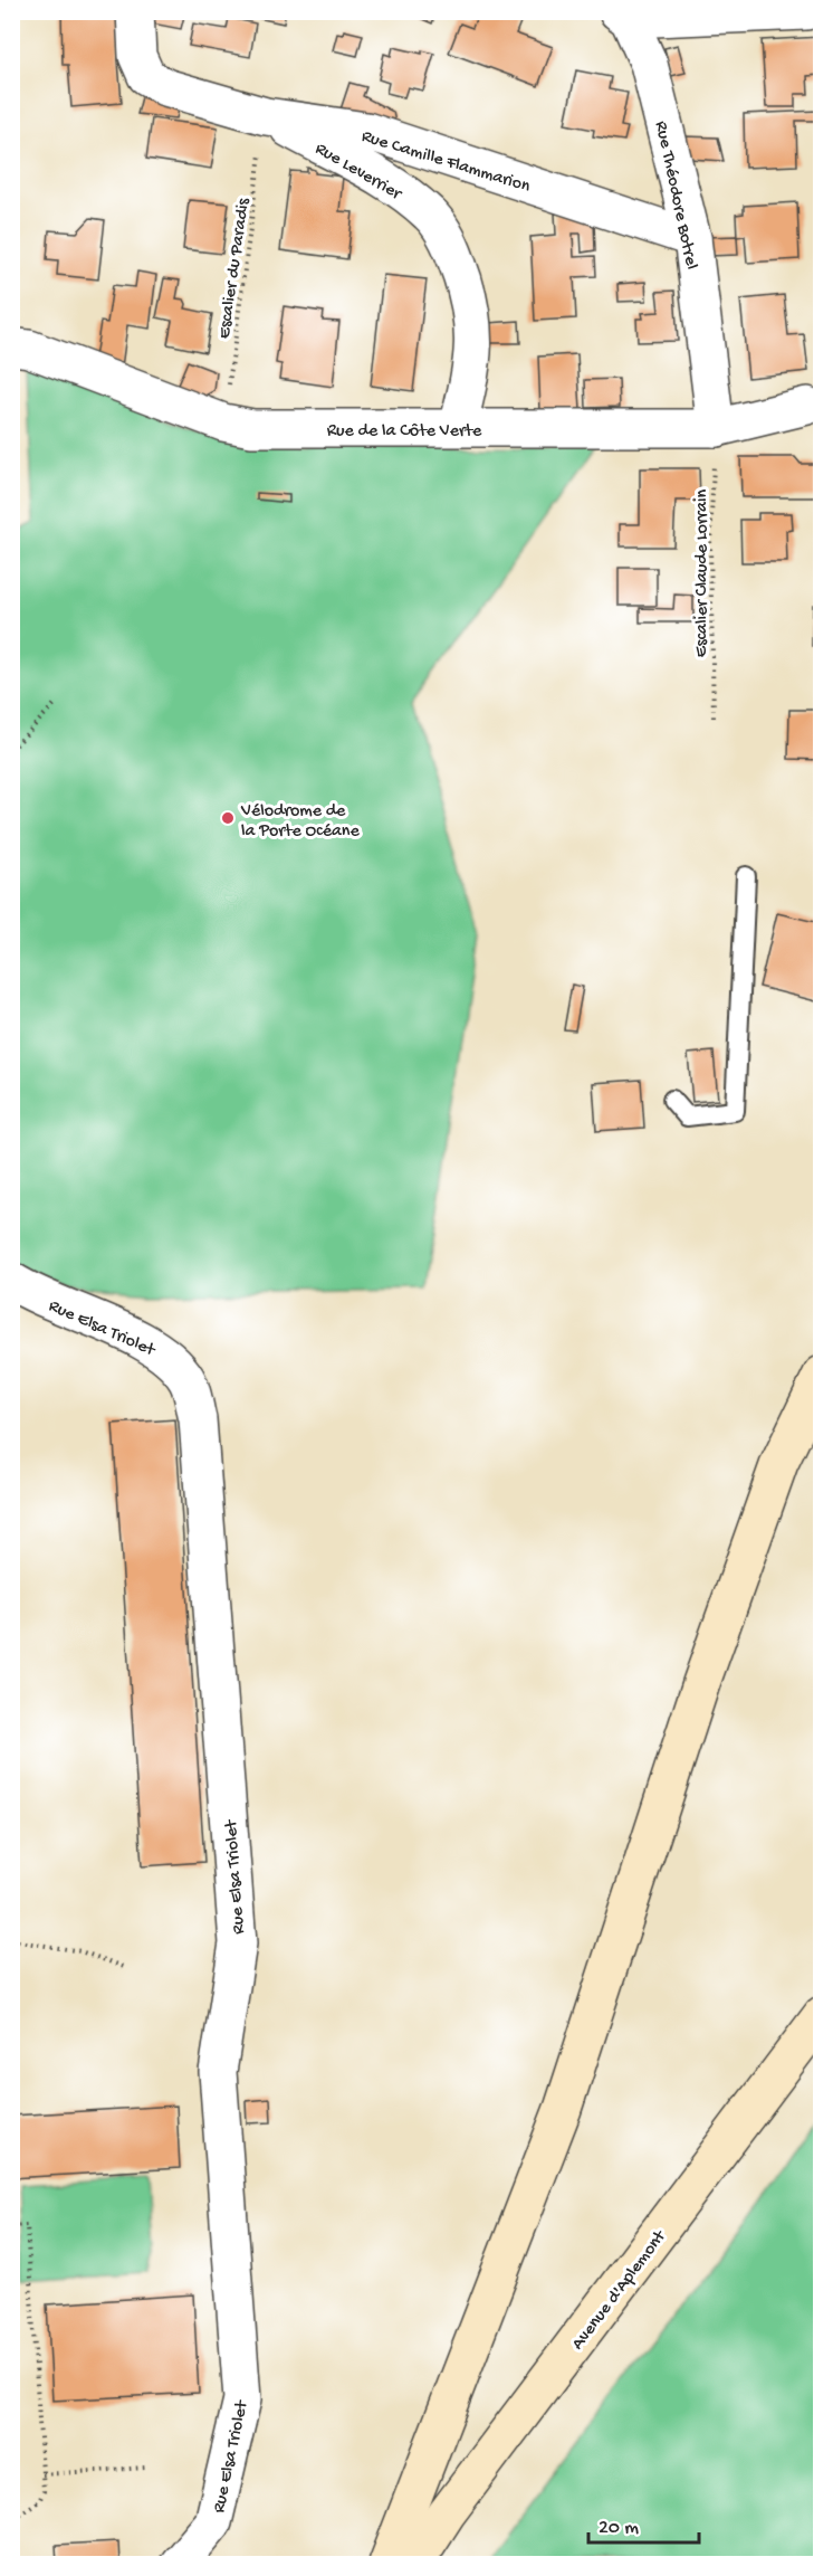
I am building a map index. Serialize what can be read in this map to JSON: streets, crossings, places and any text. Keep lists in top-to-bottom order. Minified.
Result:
{"streets":{"street":["Rue Camille Flammarion","Rue Leverrier","Rue Théodore Botrel","Rue de la Côte Verte","Rue Elsa Triolet","Avenue d'Aplemont"],"path":["Escalier du Paradis","Escalier Claude Lorrain"]},"crossings":[["Rue Camille Flammarion","Rue Leverrier"],["Rue Camille Flammarion","Rue Théodore Botrel"],["Rue Camille Flammarion","Escalier du Paradis"],["Rue Leverrier","Escalier du Paradis"],["Rue Leverrier","Rue de la Côte Verte"],["Rue Théodore Botrel","Rue de la Côte Verte"],["Rue Théodore Botrel","Escalier Claude Lorrain"],["Escalier du Paradis","Rue de la Côte Verte"],["Rue de la Côte Verte","Escalier Claude Lorrain"]],"places":["Vélodrome de la Porte Océane"],"scale_bar":"20 m"}
